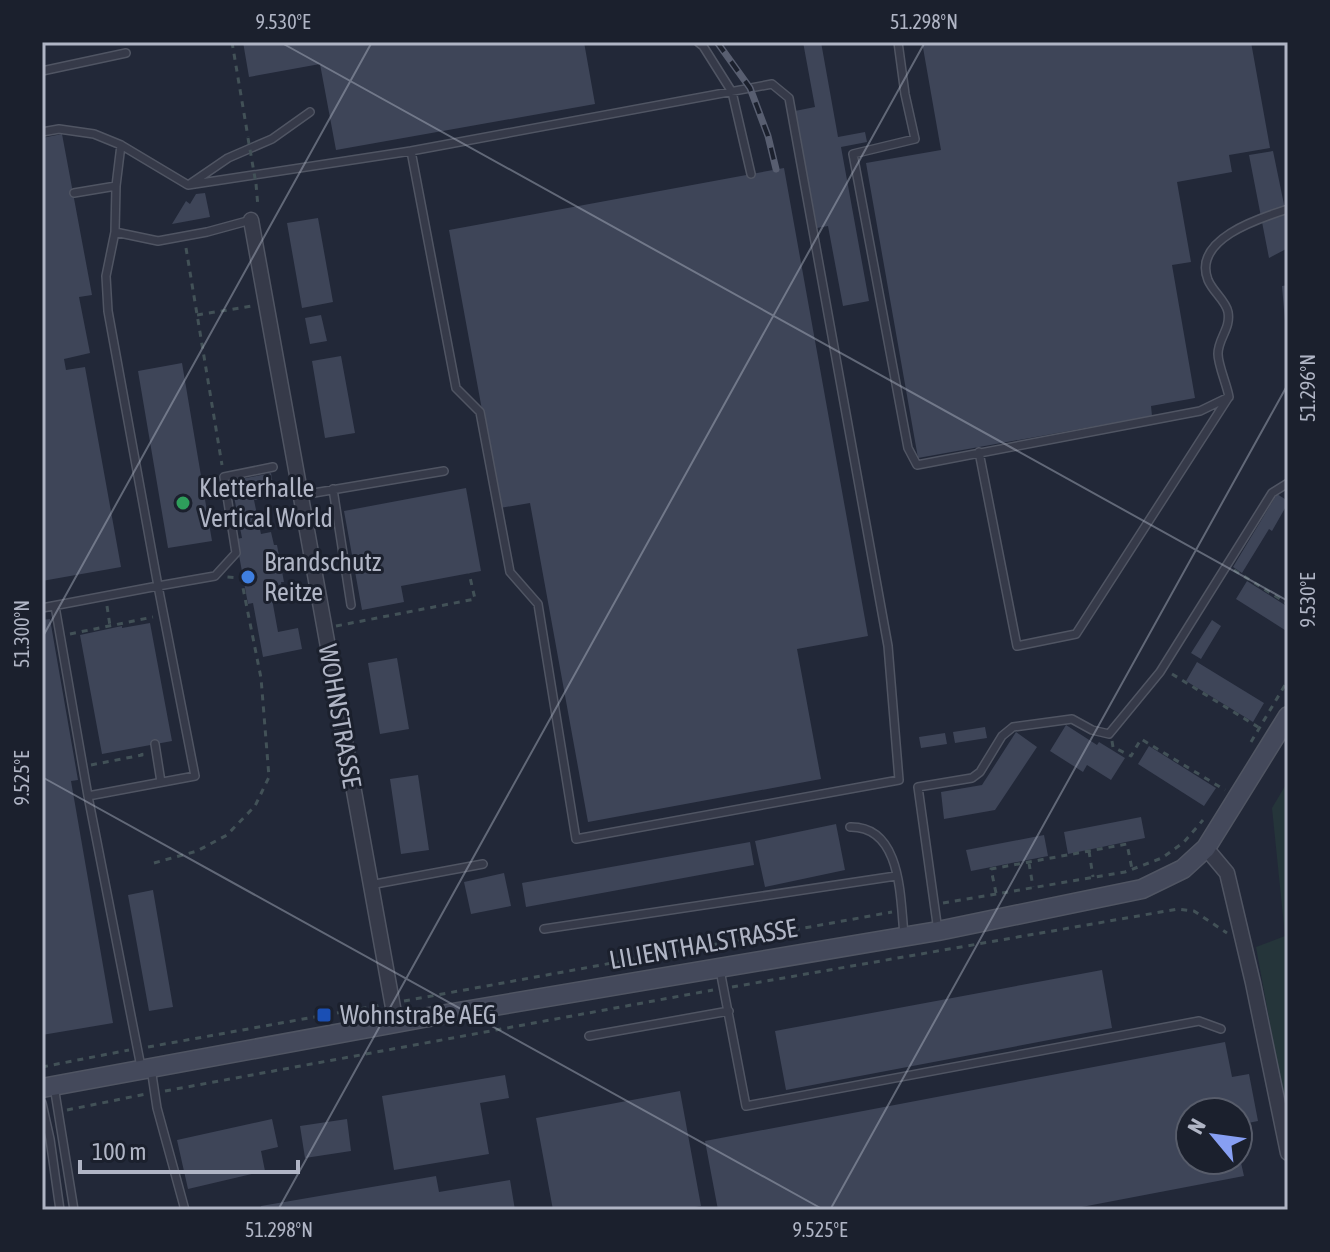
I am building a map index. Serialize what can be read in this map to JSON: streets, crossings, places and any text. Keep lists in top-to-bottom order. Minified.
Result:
{"streets":{"main road":["LILIENTHALSTRASSE"],"street":["WOHNSTRASSE"]},"crossings":[["WOHNSTRASSE","LILIENTHALSTRASSE"]],"places":{"other":["Kletterhalle Vertical World","Brandschutz Reitze"],"transit":["Wohnstraße AEG"]},"scale_bar":"100 m","north":"top left","coordinates":["9.530°E","51.298°N","51.296°N","51.300°N","9.525°E"]}
